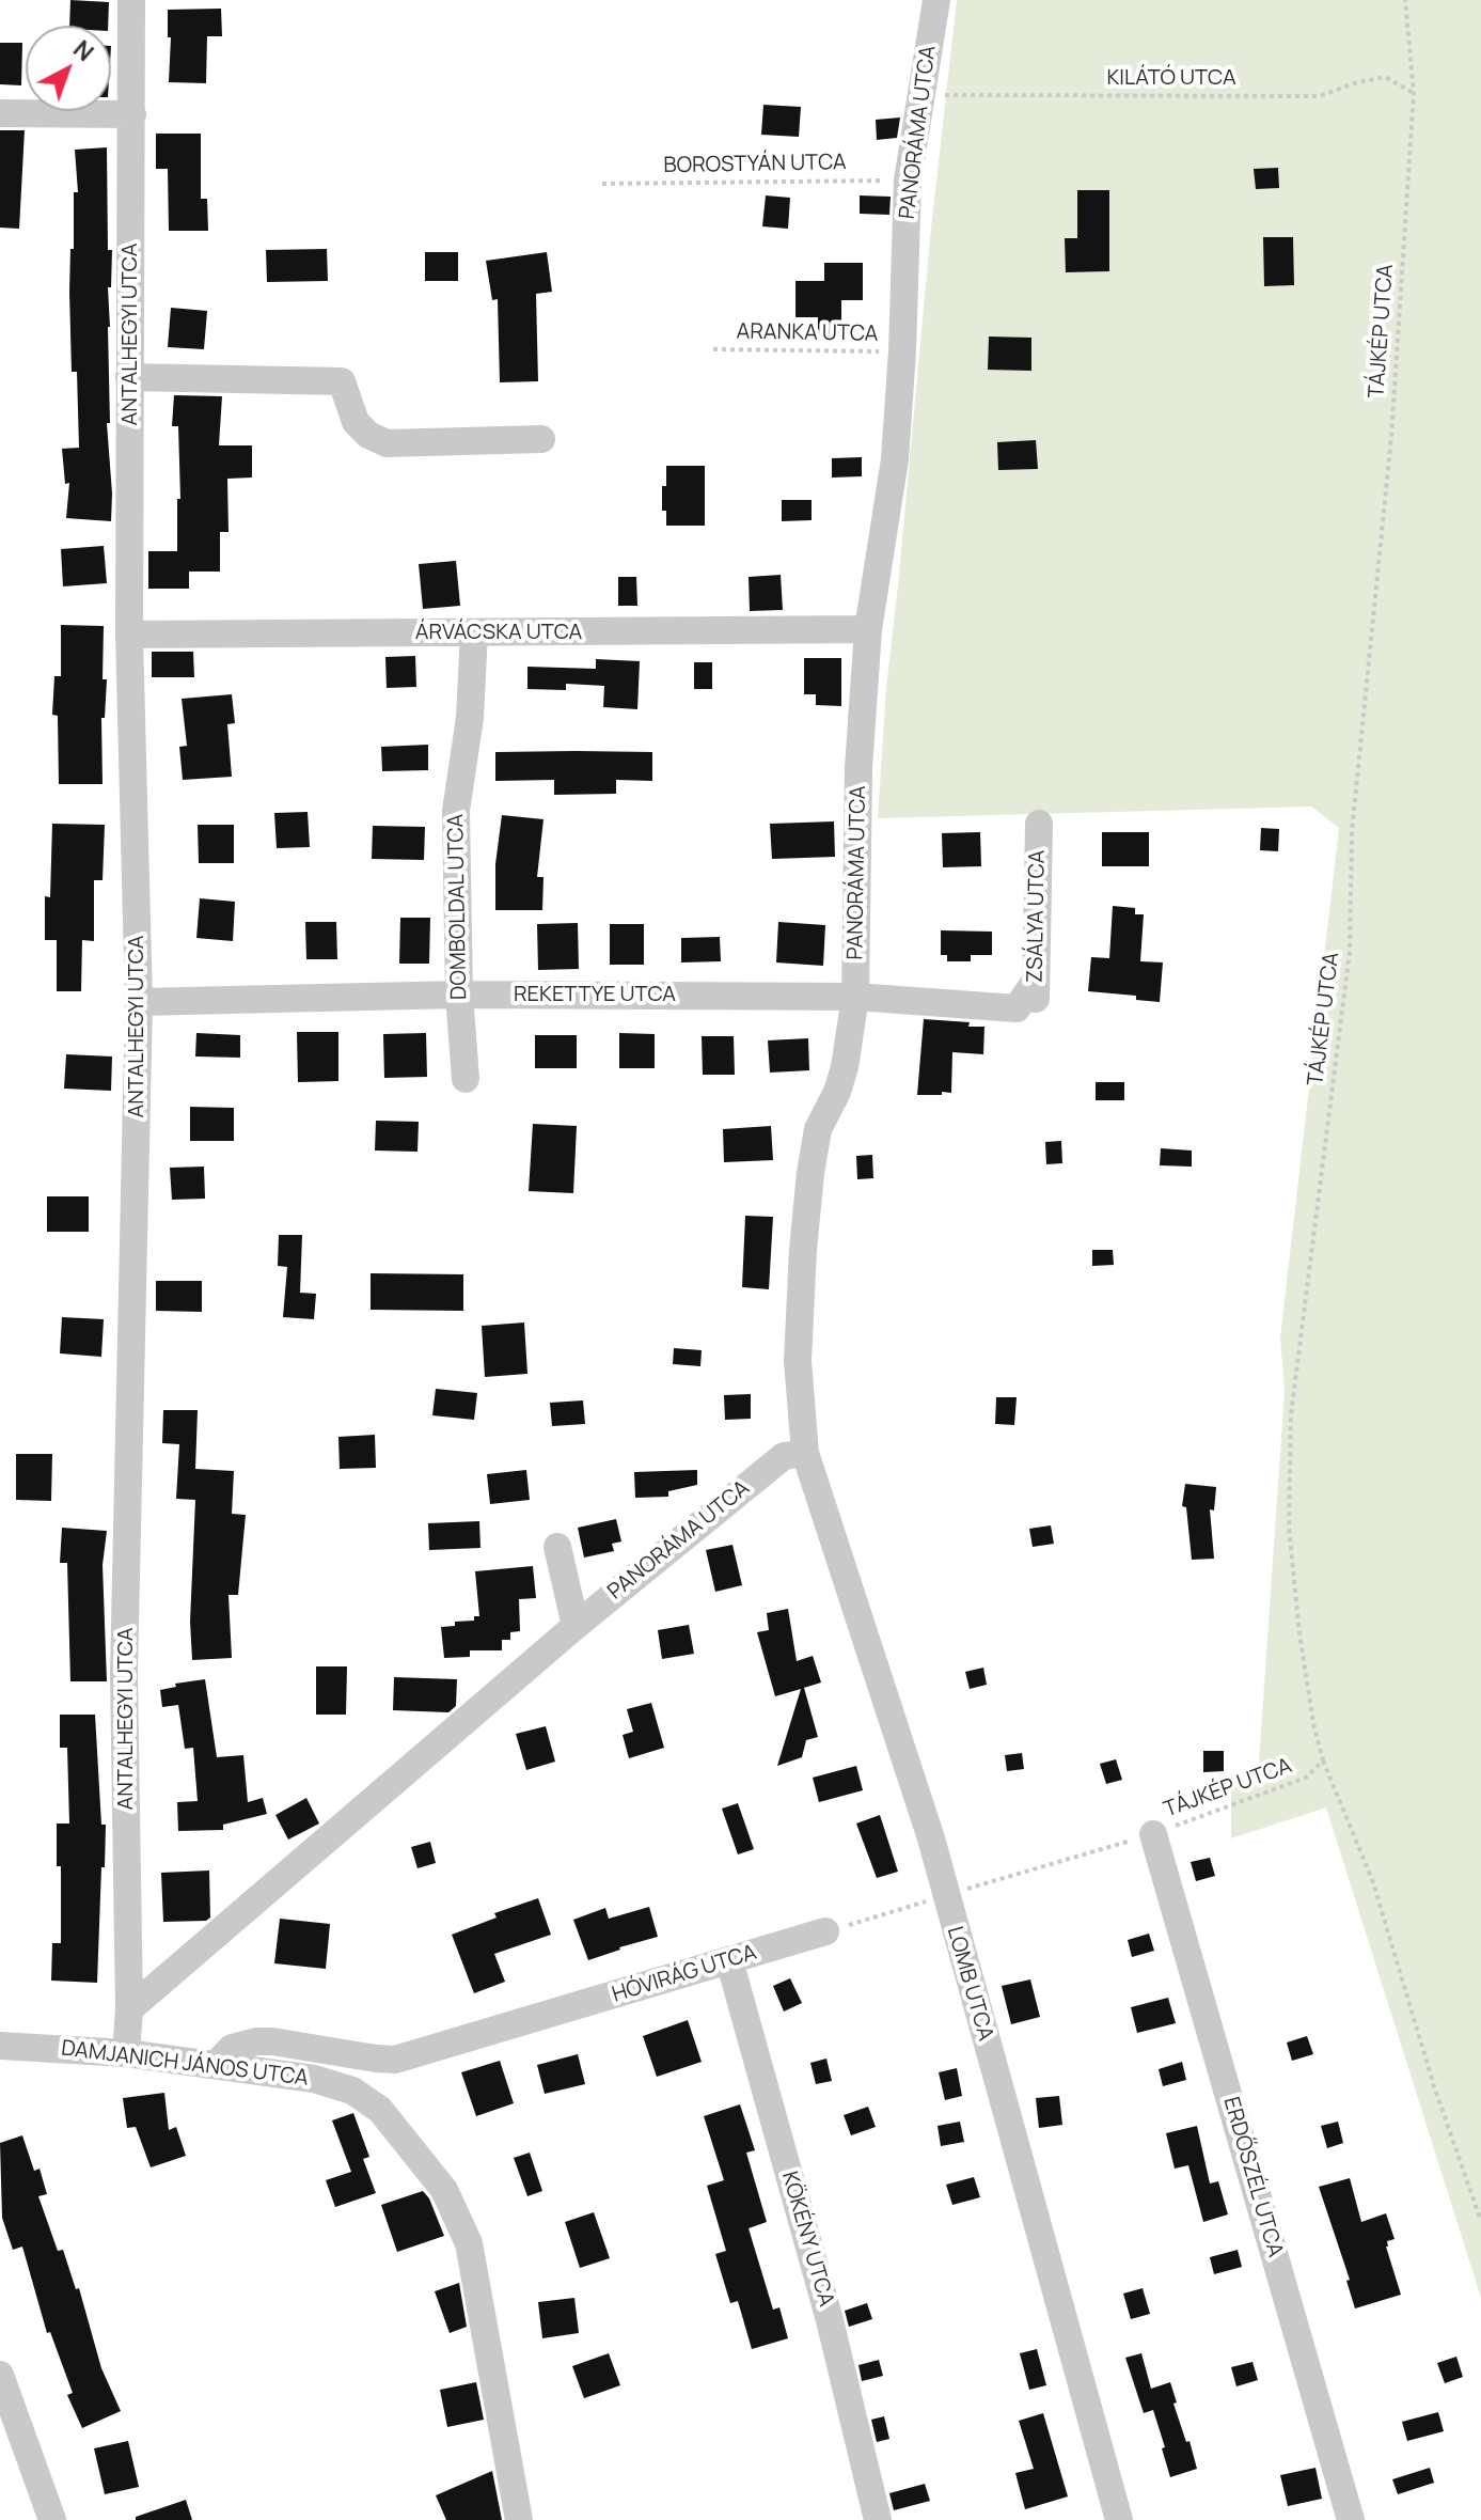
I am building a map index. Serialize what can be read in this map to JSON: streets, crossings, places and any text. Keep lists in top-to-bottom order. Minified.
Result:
{"streets":{"street":["PANORÁMA UTCA","ANTALHEGYI UTCA","ÁRVÁCSKA UTCA","DOMBOLDAL UTCA","ZSÁLYA UTCA","REKETTYE UTCA","HÓVIRÁG UTCA","LOMB UTCA","DAMJANICH JÁNOS UTCA","ERDŐSZÉL UTCA","KÖKÉNY UTCA"],"path":["KILÁTÓ UTCA","BOROSTYÁN UTCA","TÁJKÉP UTCA","ARANKA UTCA"]},"crossings":[["KILÁTÓ UTCA","PANORÁMA UTCA"],["KILÁTÓ UTCA","TÁJKÉP UTCA"],["PANORÁMA UTCA","BOROSTYÁN UTCA"],["PANORÁMA UTCA","ARANKA UTCA"],["PANORÁMA UTCA","ANTALHEGYI UTCA"],["PANORÁMA UTCA","ÁRVÁCSKA UTCA"],["PANORÁMA UTCA","REKETTYE UTCA"],["PANORÁMA UTCA","LOMB UTCA"],["TÁJKÉP UTCA","ERDŐSZÉL UTCA"],["ANTALHEGYI UTCA","ÁRVÁCSKA UTCA"],["ANTALHEGYI UTCA","REKETTYE UTCA"],["ANTALHEGYI UTCA","DAMJANICH JÁNOS UTCA"],["ÁRVÁCSKA UTCA","DOMBOLDAL UTCA"],["DOMBOLDAL UTCA","REKETTYE UTCA"],["ZSÁLYA UTCA","REKETTYE UTCA"],["HÓVIRÁG UTCA","DAMJANICH JÁNOS UTCA"],["HÓVIRÁG UTCA","KÖKÉNY UTCA"]],"north":"top right"}
